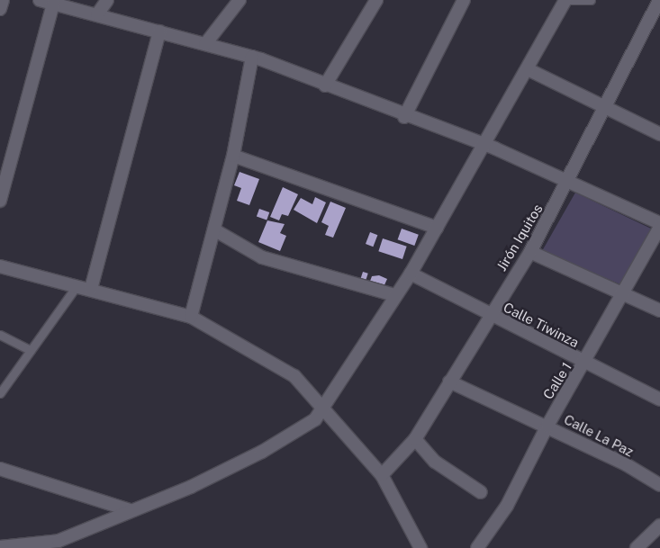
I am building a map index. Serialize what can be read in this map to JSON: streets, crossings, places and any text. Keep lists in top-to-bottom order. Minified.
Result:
{"streets":{"street":["Jirón Iquitos","Calle Tiwinza","Calle 1","Calle La Paz"]},"crossings":[["Jirón Iquitos","Calle Tiwinza"],["Jirón Iquitos","Calle La Paz"],["Calle Tiwinza","Calle 1"],["Calle 1","Calle La Paz"]]}
